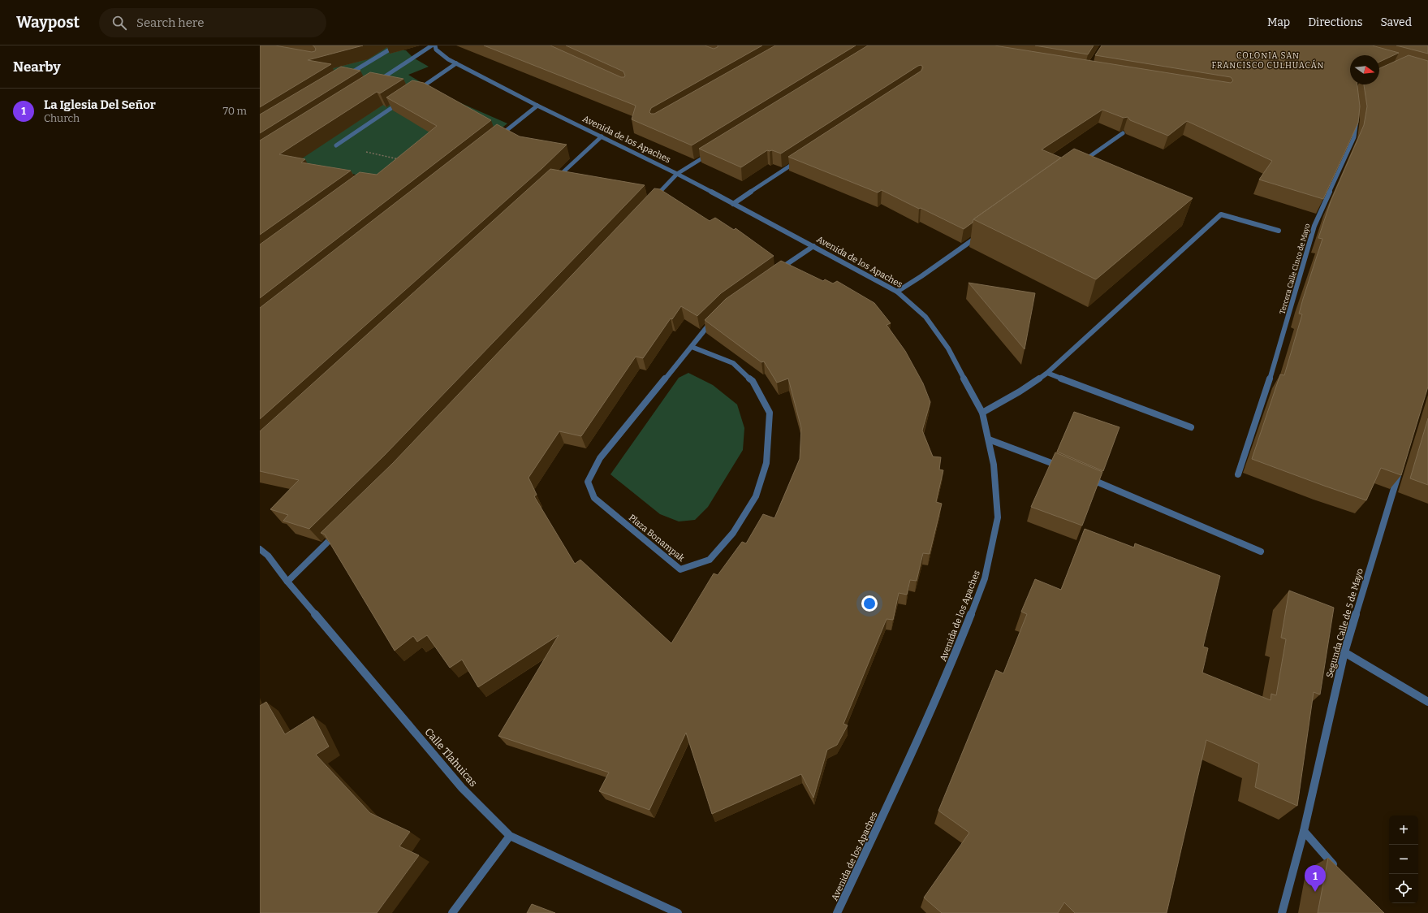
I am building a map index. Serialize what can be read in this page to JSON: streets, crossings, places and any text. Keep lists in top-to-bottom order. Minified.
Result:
{"streets":{"street":["Avenida de los Apaches","Tercera Calle Cinco de Mayo","Plaza Bonampak","Segunda Calle de 5 de Mayo","Calle Tlahuicas"]},"districts":["COLONIA SAN FRANCISCO CULHUACÁN"],"north":"right","page":{"header":"Waypost","search":"Search here","nav":["Map","Directions","Saved"],"heading":"Nearby","list":[{"mark":"1","name":"La Iglesia Del Señor","note":"Church","value":"70 m"}],"map_buttons":["+","−"],"pins":"1"}}
